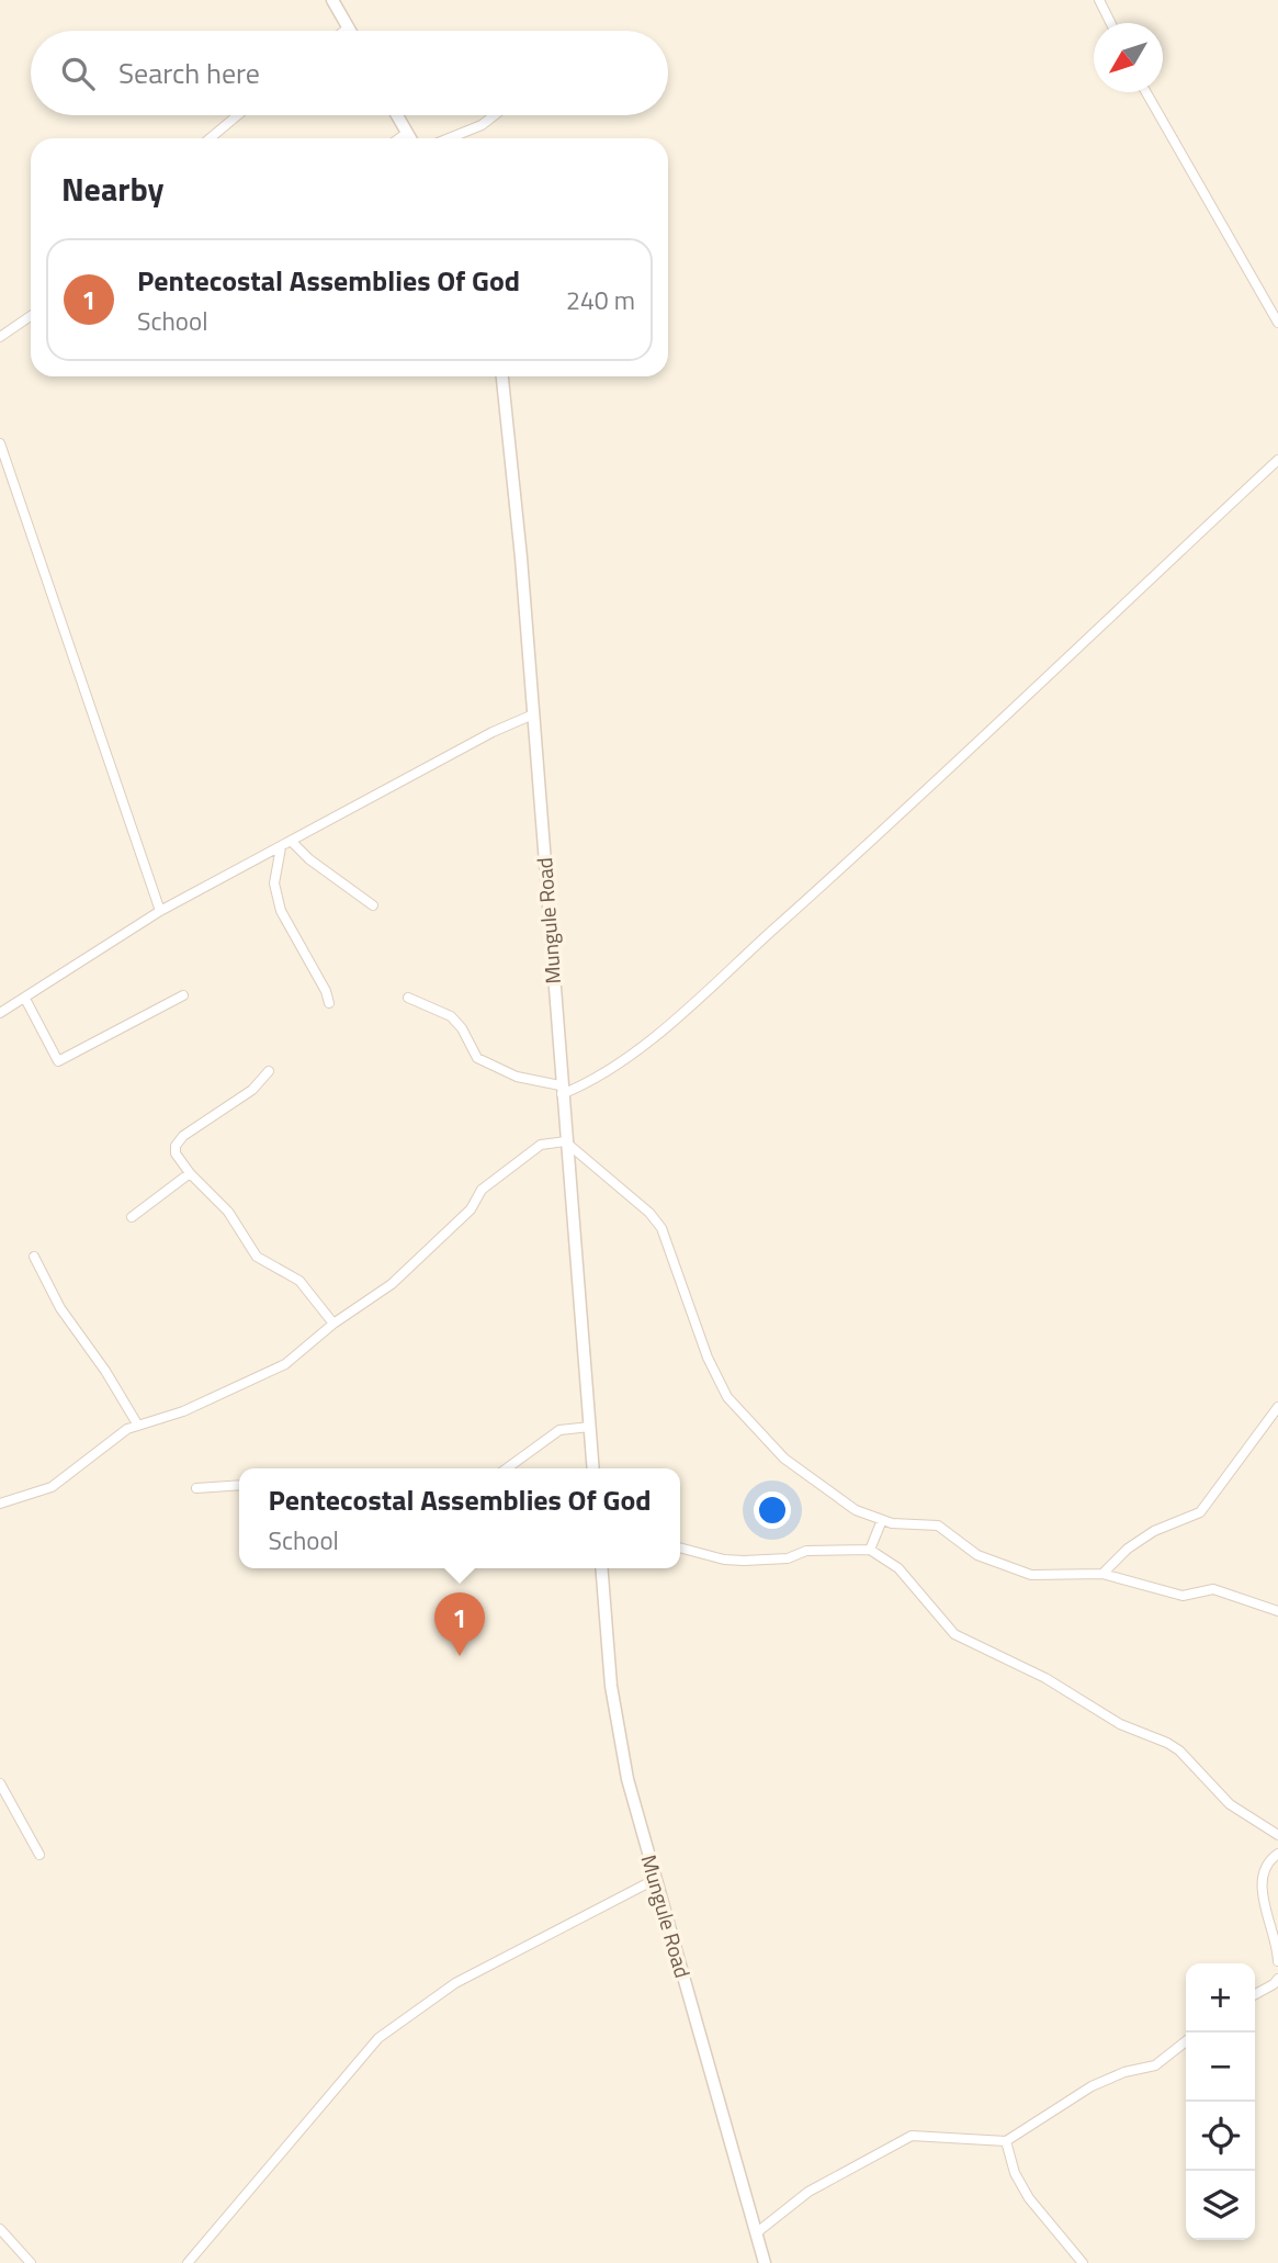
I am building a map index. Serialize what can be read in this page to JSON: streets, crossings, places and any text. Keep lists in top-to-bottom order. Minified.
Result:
{"streets":{"street":["Mungule Road"]},"north":"bottom left","page":{"search":"Search here","heading":"Nearby","list":[{"mark":"1","name":"Pentecostal Assemblies Of God","note":"School","value":"240 m"}],"popup":["Pentecostal Assemblies Of God","School"],"pins":"1","map_buttons":["+","−"]}}
